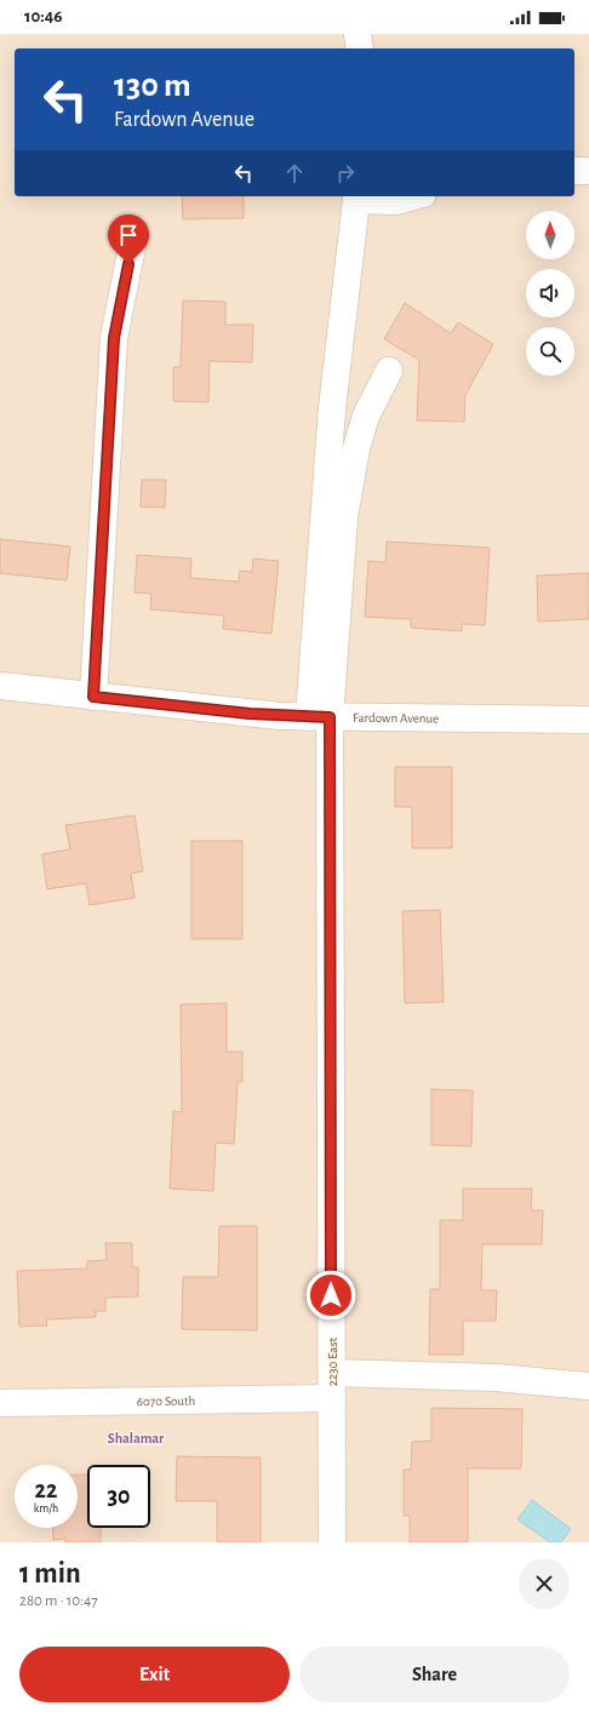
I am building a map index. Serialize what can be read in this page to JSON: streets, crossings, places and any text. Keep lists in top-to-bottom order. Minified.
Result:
{"streets":{"street":["Fardown Avenue","2230 East","6070 South"]},"crossings":[["Fardown Avenue","2230 East"],["2230 East","6070 South"]],"districts":["Shalamar"],"north":"top","page":{"status":"10:46","turn":["130 m","Fardown Avenue"],"speed":"22 km/h","limit":"30","heading":["1 min","280 m · 10:47"],"buttons":["Exit","Share"]}}
